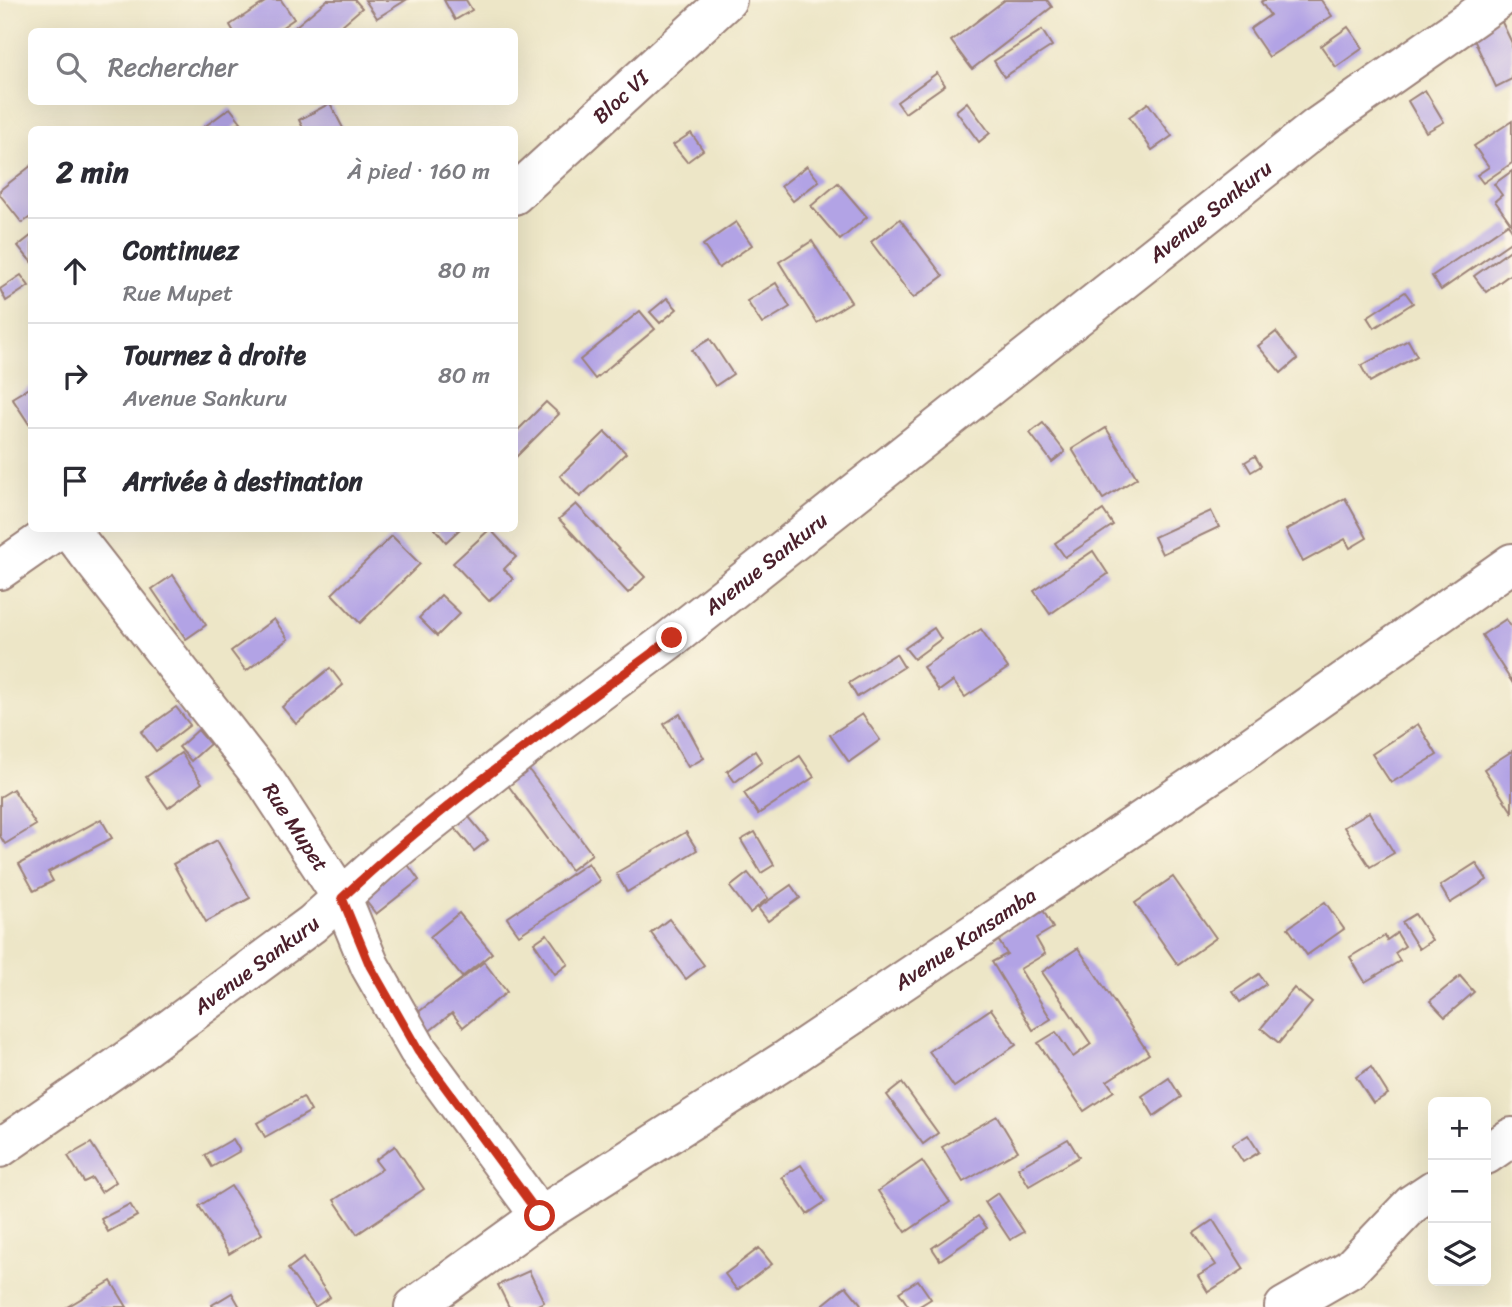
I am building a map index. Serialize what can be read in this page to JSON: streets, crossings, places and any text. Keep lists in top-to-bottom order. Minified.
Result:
{"streets":{"street":["Bloc VI","Avenue Sankuru","Rue Mupet","Avenue Kansamba"]},"crossings":[["Avenue Sankuru","Rue Mupet"],["Rue Mupet","Avenue Kansamba"]],"page":{"search":"Rechercher","heading":["2 min","À pied · 160 m"],"list":[["Continuez","Rue Mupet","80 m"],["Tournez à droite","Avenue Sankuru","80 m"],"Arrivée à destination"],"map_buttons":["+","−"]}}
